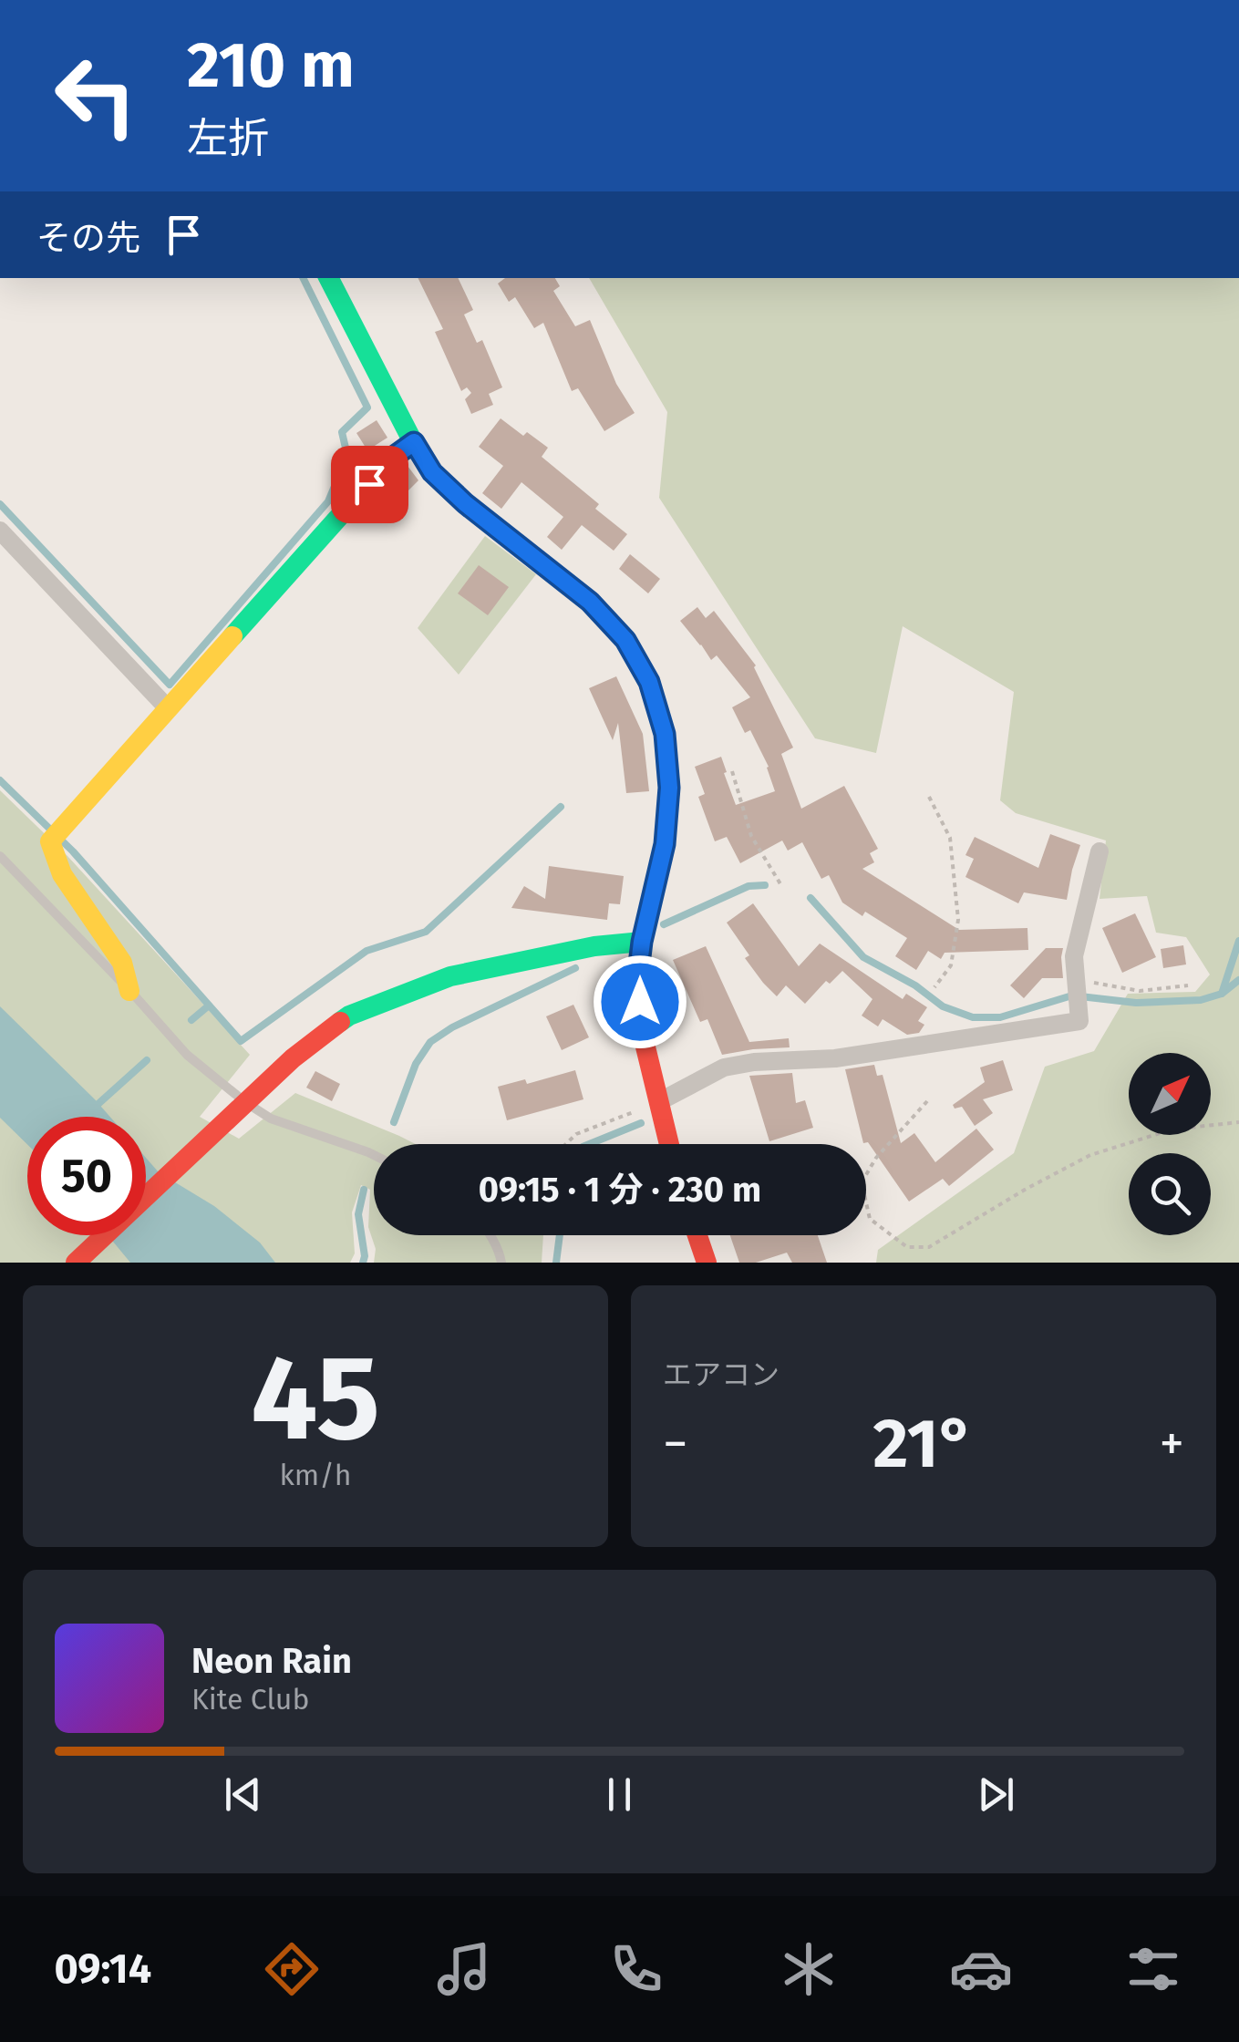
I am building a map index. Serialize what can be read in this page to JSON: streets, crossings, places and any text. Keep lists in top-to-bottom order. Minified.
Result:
{"north":"top right","page":{"turn":["210 m","左折"],"then":"その先","limit":"50","trip":"09:15 · 1 分 · 230 m","tile":[["45","km/h"],"エアコン"],"heat":["−","21°","+"],"song":["Neon Rain","Kite Club"],"tabs":"09:14"}}
